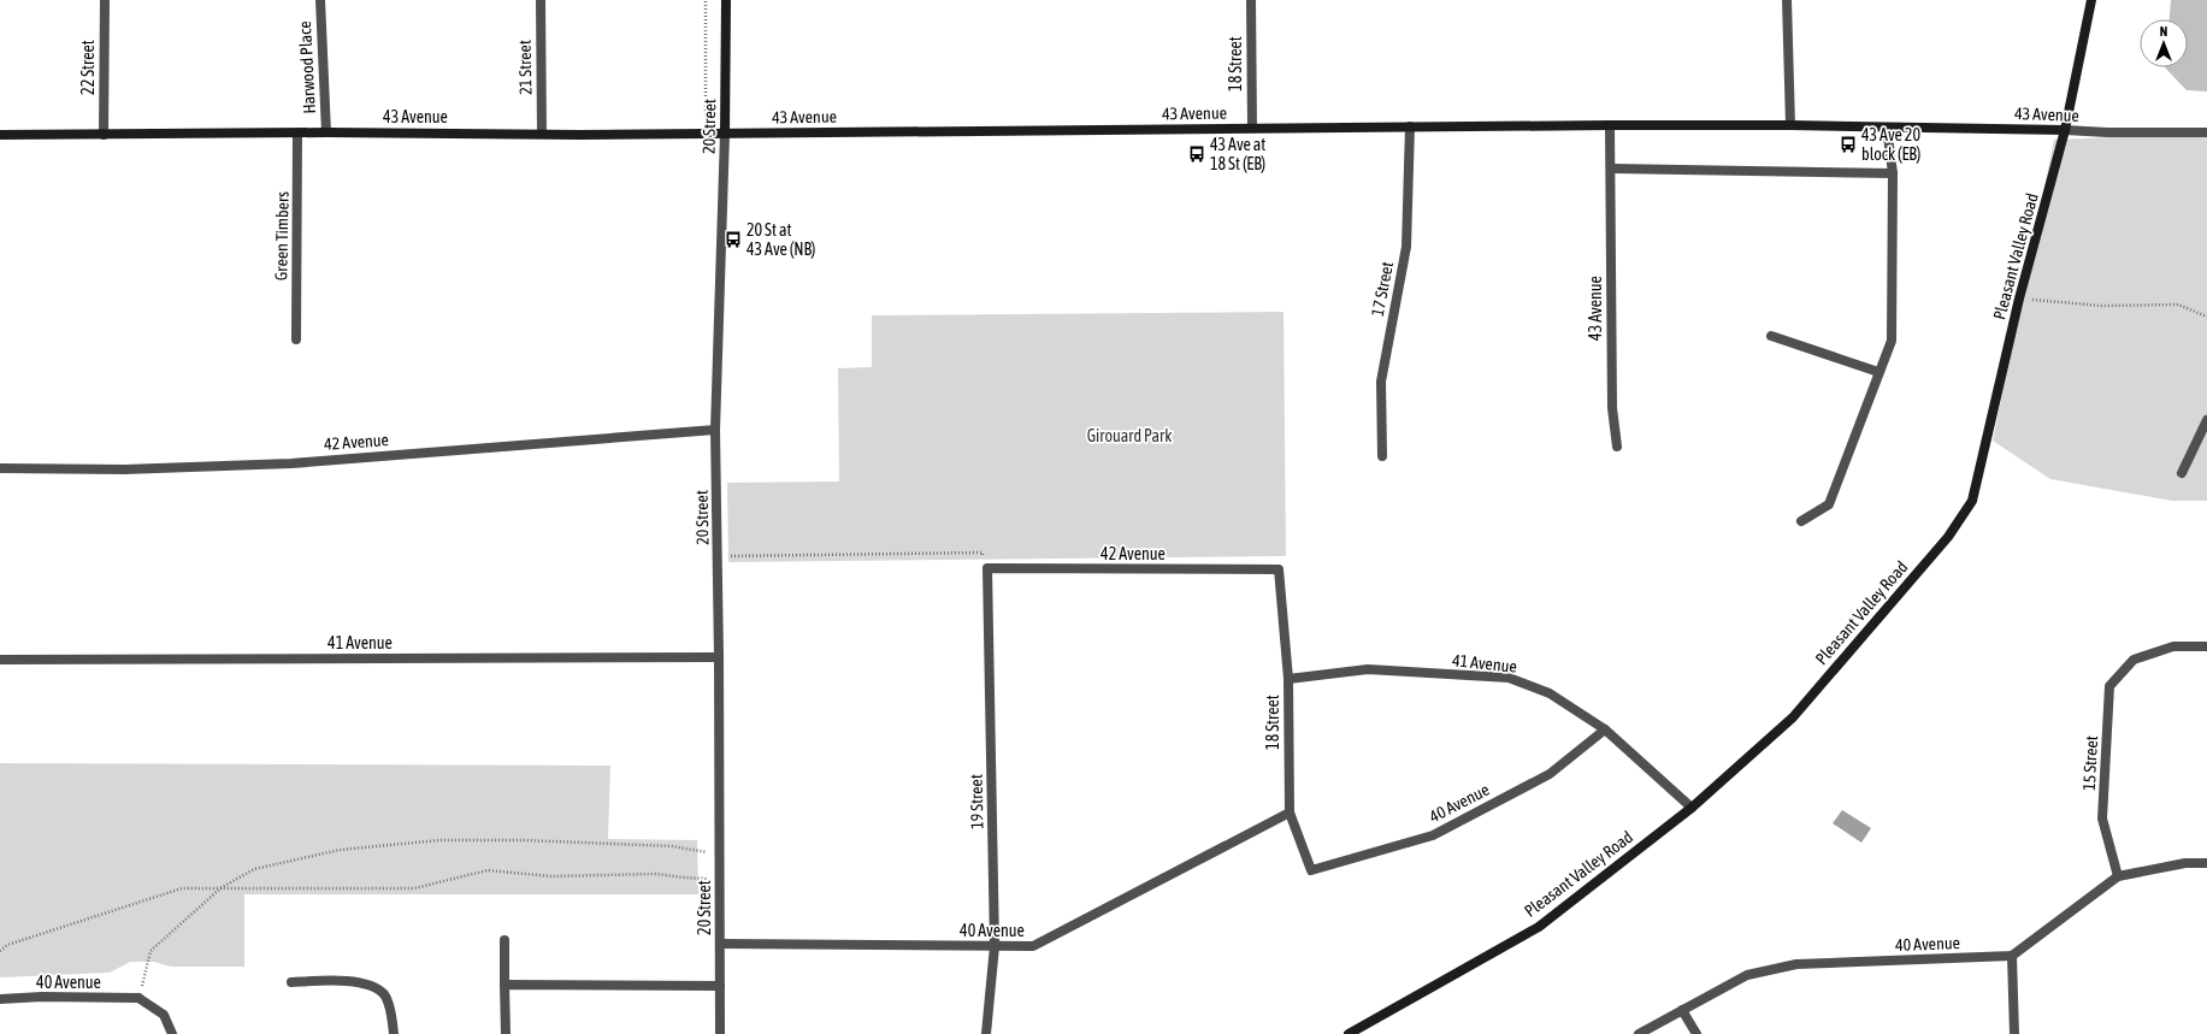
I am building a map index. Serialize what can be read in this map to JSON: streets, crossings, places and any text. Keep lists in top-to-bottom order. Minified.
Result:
{"streets":{"street":["18 Street","22 Street","Harwood Place","21 Street","43 Avenue","20 Street","Green Timbers","Pleasant Valley Road","17 Street","42 Avenue","41 Avenue","15 Street","19 Street","40 Avenue"]},"crossings":[["18 Street","43 Avenue"],["18 Street","42 Avenue"],["18 Street","41 Avenue"],["18 Street","40 Avenue"],["22 Street","43 Avenue"],["Harwood Place","43 Avenue"],["21 Street","43 Avenue"],["43 Avenue","20 Street"],["43 Avenue","Green Timbers"],["43 Avenue","Pleasant Valley Road"],["43 Avenue","17 Street"],["20 Street","42 Avenue"],["20 Street","41 Avenue"],["20 Street","40 Avenue"],["Pleasant Valley Road","41 Avenue"],["42 Avenue","19 Street"],["41 Avenue","40 Avenue"],["19 Street","40 Avenue"]],"parks":["Girouard Park"],"places":{"bus stop":["43 Ave 20 block (EB)","43 Ave at 18 St (EB)","20 St at 43 Ave (NB)"]},"north":"top"}
